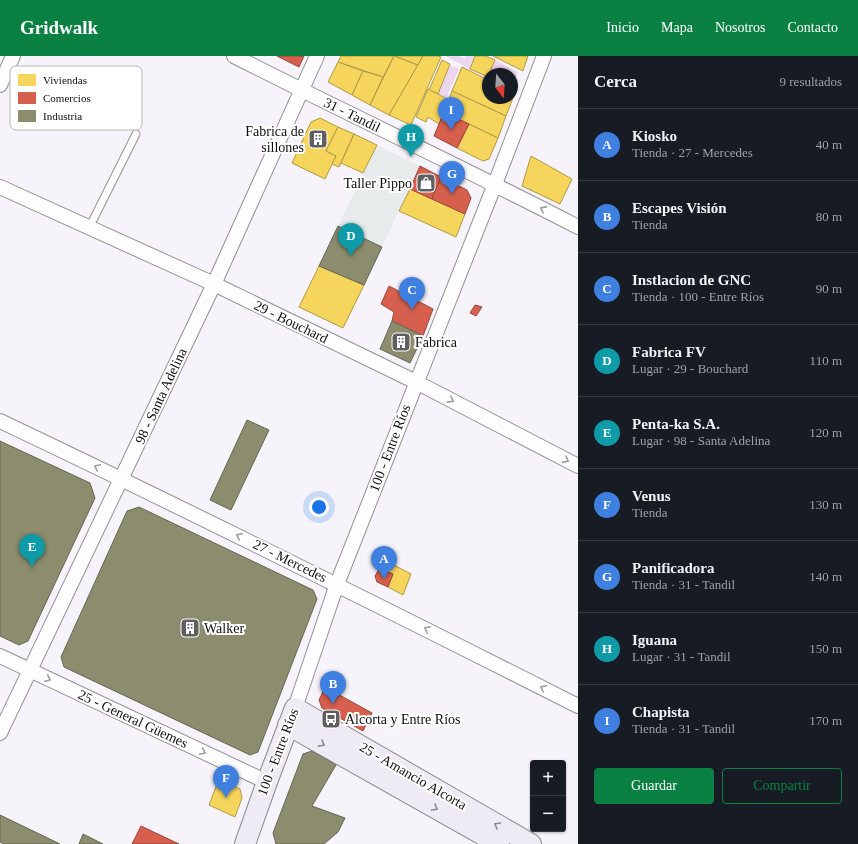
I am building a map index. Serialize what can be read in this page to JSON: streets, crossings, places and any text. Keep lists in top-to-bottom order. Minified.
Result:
{"streets":{"main road":["100 - Entre Ríos","25 - Amancio Alcorta"],"street":["31 - Tandil","29 - Bouchard","98 - Santa Adelina","27 - Mercedes","25 - General Güemes"]},"crossings":[["31 - Tandil","98 - Santa Adelina"],["31 - Tandil","100 - Entre Ríos"],["29 - Bouchard","98 - Santa Adelina"],["29 - Bouchard","100 - Entre Ríos"],["98 - Santa Adelina","27 - Mercedes"],["98 - Santa Adelina","25 - General Güemes"],["100 - Entre Ríos","27 - Mercedes"],["100 - Entre Ríos","25 - General Güemes"],["100 - Entre Ríos","25 - Amancio Alcorta"]],"one_way":["27 - Mercedes","25 - General Güemes"],"places":{"building":["Fabrica de sillones","Fabrica","Walker"],"shop":["Taller Pippo"],"bus stop":["Alcorta y Entre Ríos"]},"legend":["Viviendas","Comercios","Industria"],"north":"bottom","page":{"header":"Gridwalk","nav":["Inicio","Mapa","Nosotros","Contacto"],"heading":["Cerca","9 resultados"],"pins":["I","H","G","D","C","E","A","B","F"],"list":[{"mark":"A","name":"Kiosko","note":"Tienda · 27 - Mercedes","value":"40 m"},{"mark":"B","name":"Escapes Visión","note":"Tienda","value":"80 m"},{"mark":"C","name":"Instlacion de GNC","note":"Tienda · 100 - Entre Ríos","value":"90 m"},{"mark":"D","name":"Fabrica FV","note":"Lugar · 29 - Bouchard","value":"110 m"},{"mark":"E","name":"Penta-ka S.A.","note":"Lugar · 98 - Santa Adelina","value":"120 m"},{"mark":"F","name":"Venus","note":"Tienda","value":"130 m"},{"mark":"G","name":"Panificadora","note":"Tienda · 31 - Tandil","value":"140 m"},{"mark":"H","name":"Iguana","note":"Lugar · 31 - Tandil","value":"150 m"},{"mark":"I","name":"Chapista","note":"Tienda · 31 - Tandil","value":"170 m"}],"buttons":["Guardar","Compartir"],"map_buttons":["+","−"]}}
